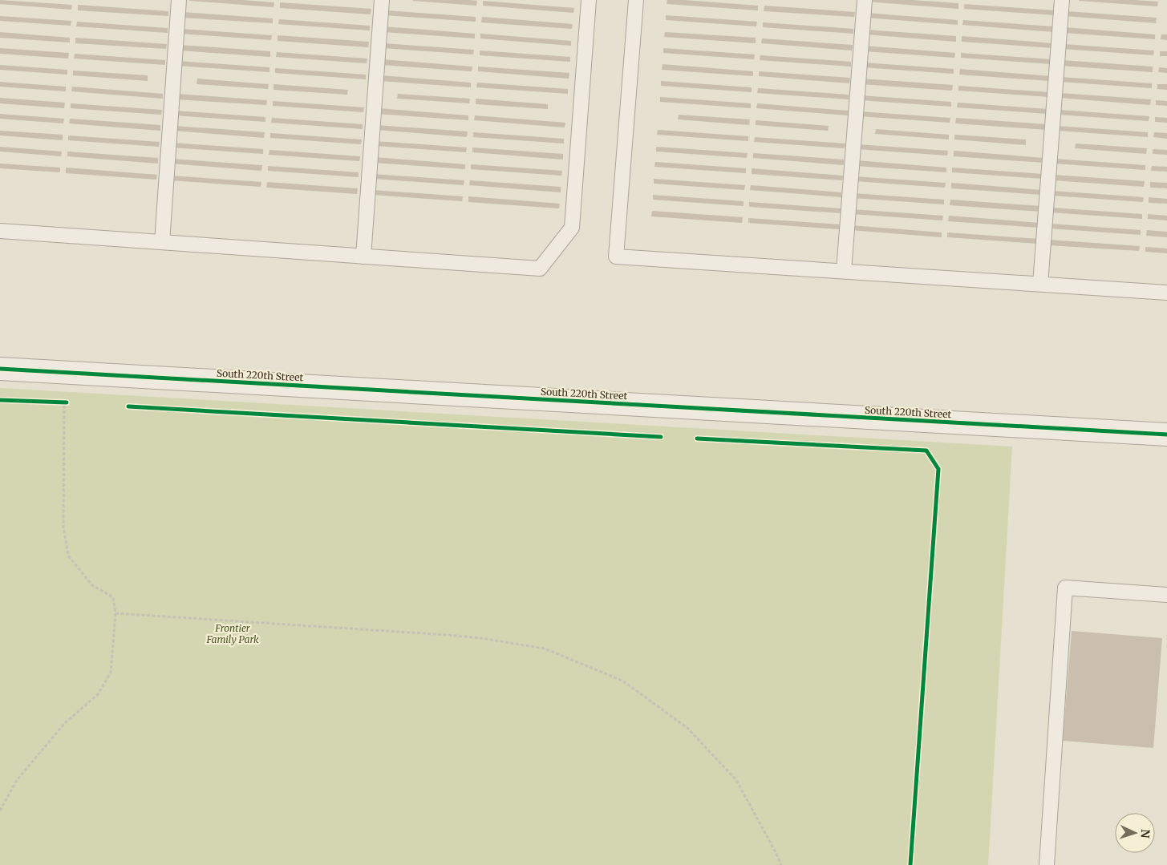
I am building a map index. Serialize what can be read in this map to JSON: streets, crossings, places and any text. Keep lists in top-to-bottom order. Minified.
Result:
{"streets":{"street":["South 220th Street"]},"parks":["Frontier Family Park"],"north":"right"}
